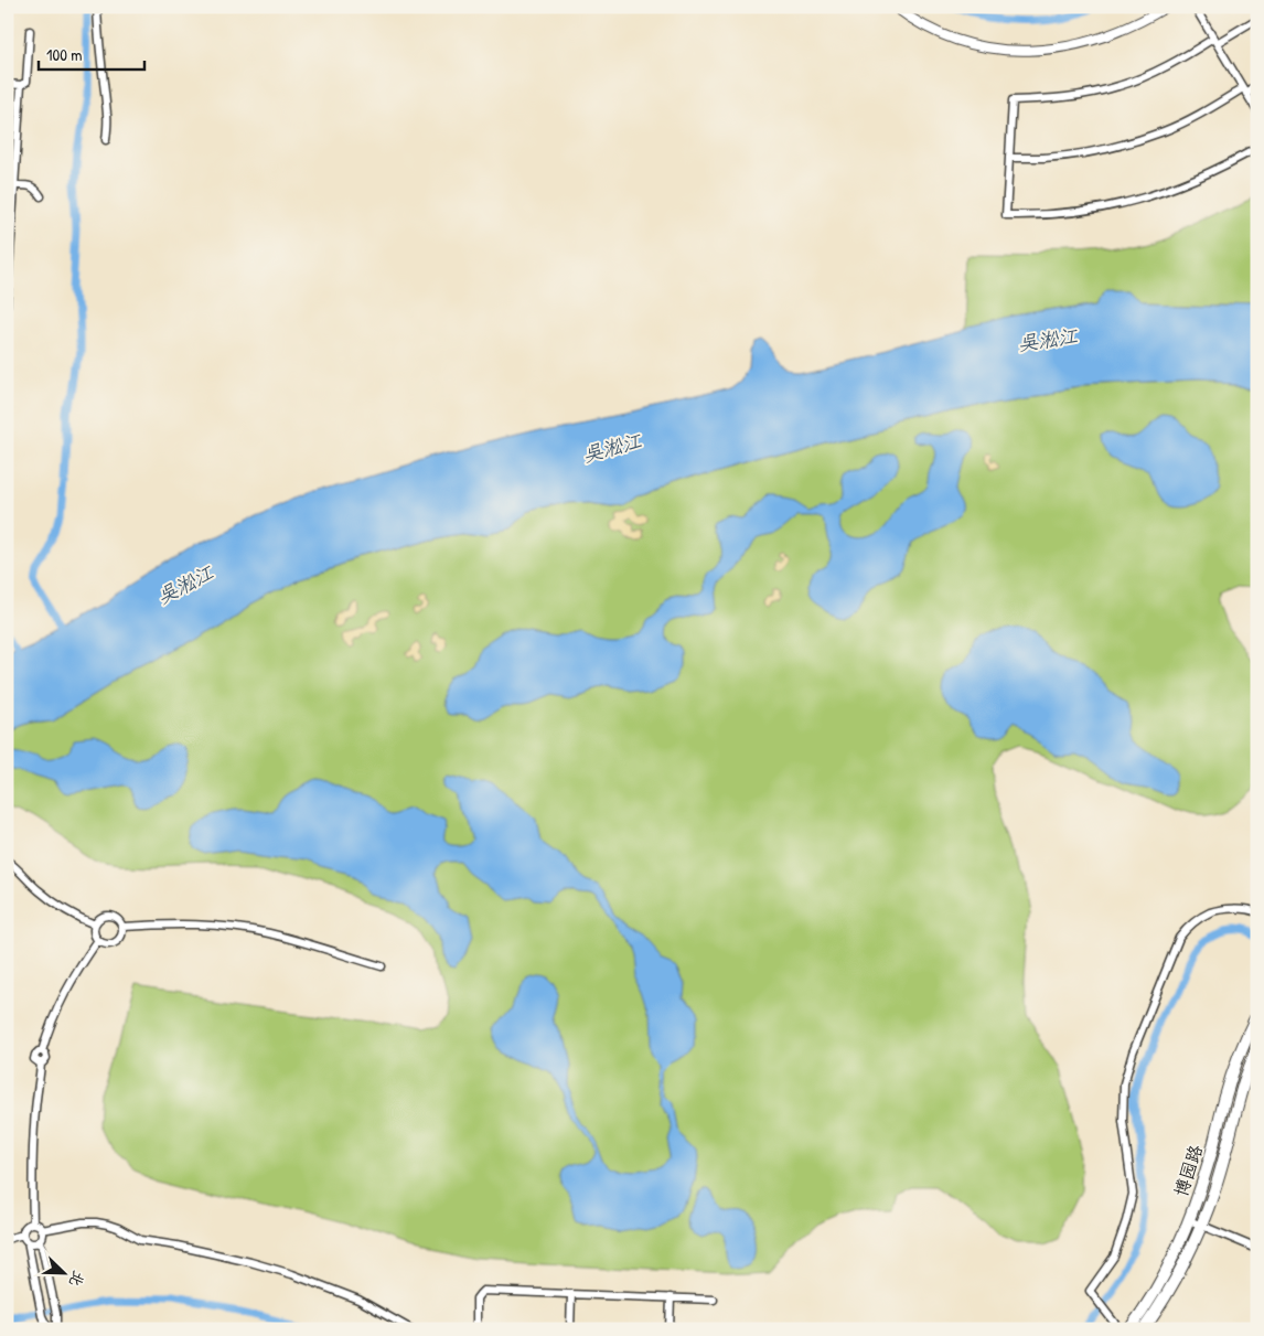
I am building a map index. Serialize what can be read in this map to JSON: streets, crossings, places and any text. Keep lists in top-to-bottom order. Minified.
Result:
{"streets":{"main road":["博园路"]},"water":["吴淞江"],"scale_bar":"100 m","north":"bottom right"}
